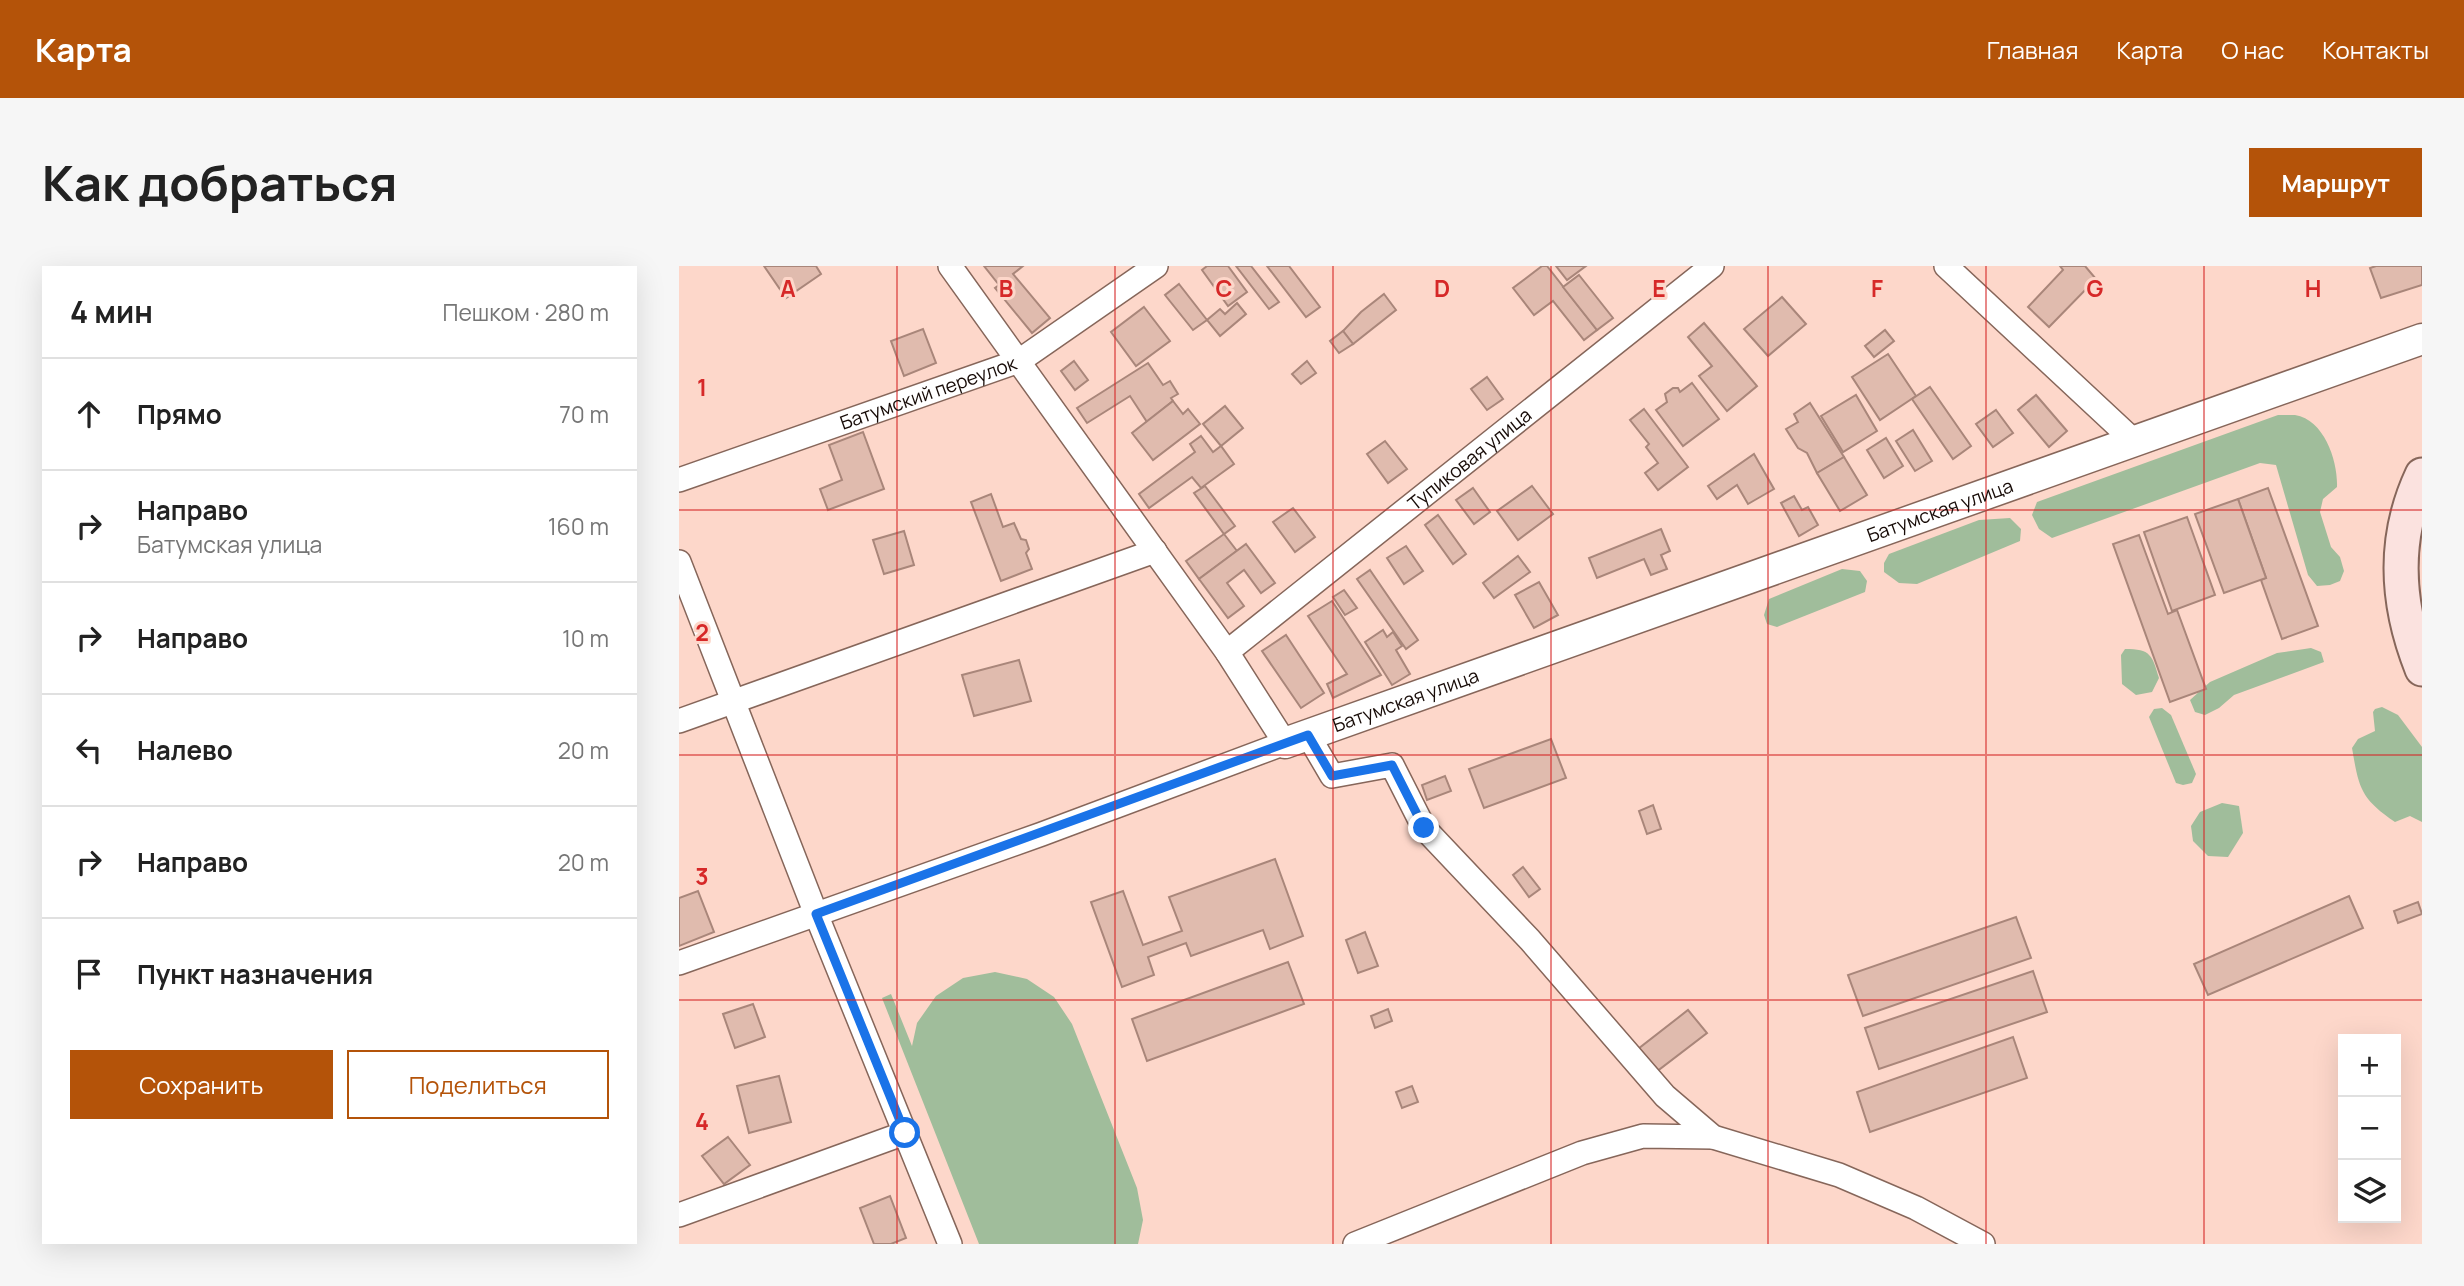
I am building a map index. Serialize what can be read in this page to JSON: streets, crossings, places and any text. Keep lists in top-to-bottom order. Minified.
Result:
{"streets":{"street":["Батумский переулок","Тупиковая улица","Батумская улица"]},"page":{"header":"Карта","nav":["Главная","Карта","О нас","Контакты"],"buttons":["Маршрут",["Сохранить","Поделиться"]],"title":"Как добраться","heading":["4 мин","Пешком · 280 m"],"list":[["Прямо","70 m"],["Направо","Батумская улица","160 m"],["Направо","10 m"],["Налево","20 m"],["Направо","20 m"],"Пункт назначения"],"map_buttons":["+","−"]},"grid":{"columns":["A","B","C","D","E","F","G","H"],"rows":["1","2","3","4"]}}
